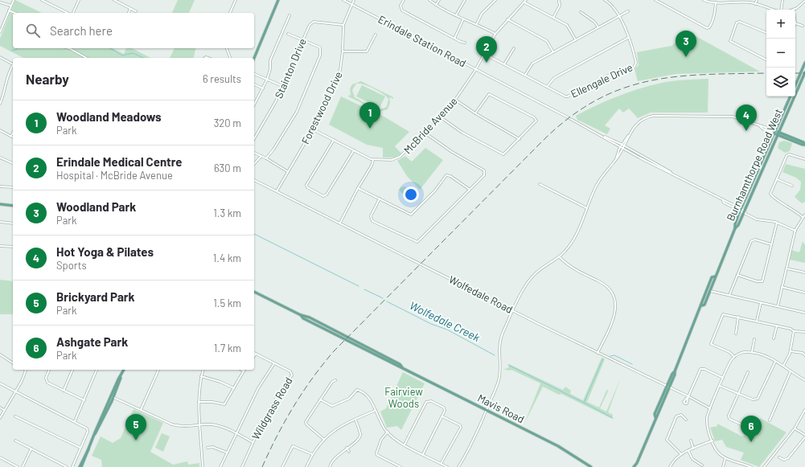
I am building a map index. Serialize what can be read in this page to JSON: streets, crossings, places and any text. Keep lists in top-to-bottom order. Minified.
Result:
{"streets":{"main road":["Burnhamthorpe Road West","Mavis Road"],"street":["Erindale Station Road","Stainton Drive","Ellengale Drive","Forestwood Drive","McBride Avenue","Wolfedale Road","Wildgrass Road"]},"crossings":[["Erindale Station Road","Forestwood Drive"],["Erindale Station Road","McBride Avenue"],["Erindale Station Road","Burnhamthorpe Road West"],["Stainton Drive","Forestwood Drive"],["Ellengale Drive","McBride Avenue"],["Forestwood Drive","McBride Avenue"],["Forestwood Drive","Wolfedale Road"],["Burnhamthorpe Road West","Wolfedale Road"]],"water":["Wolfedale Creek"],"parks":["Fairview Woods"],"page":{"map_buttons":["+","−"],"search":"Search here","pins":["3","2","1","4","5","6"],"heading":["Nearby","6 results"],"list":[{"mark":"1","name":"Woodland Meadows","note":"Park","value":"320 m"},{"mark":"2","name":"Erindale Medical Centre","note":"Hospital · McBride Avenue","value":"630 m"},{"mark":"3","name":"Woodland Park","note":"Park","value":"1.3 km"},{"mark":"4","name":"Hot Yoga & Pilates","note":"Sports","value":"1.4 km"},{"mark":"5","name":"Brickyard Park","note":"Park","value":"1.5 km"},{"mark":"6","name":"Ashgate Park","note":"Park","value":"1.7 km"}]}}
